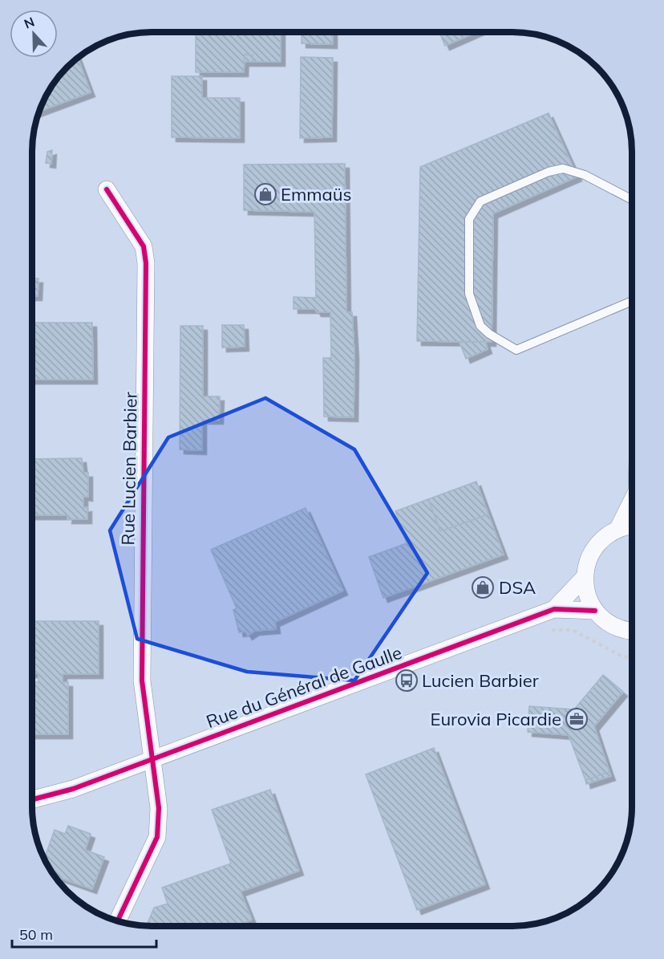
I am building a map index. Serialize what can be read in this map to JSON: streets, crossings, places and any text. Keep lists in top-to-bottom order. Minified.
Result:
{"streets":{"street":["Rue Lucien Barbier","Rue du Général de Gaulle"]},"crossings":[["Rue Lucien Barbier","Rue du Général de Gaulle"]],"places":{"shop":["Emmaüs","DSA"],"bus stop":["Lucien Barbier"],"office":["Eurovia Picardie"]},"scale_bar":"50 m","north":"top"}
